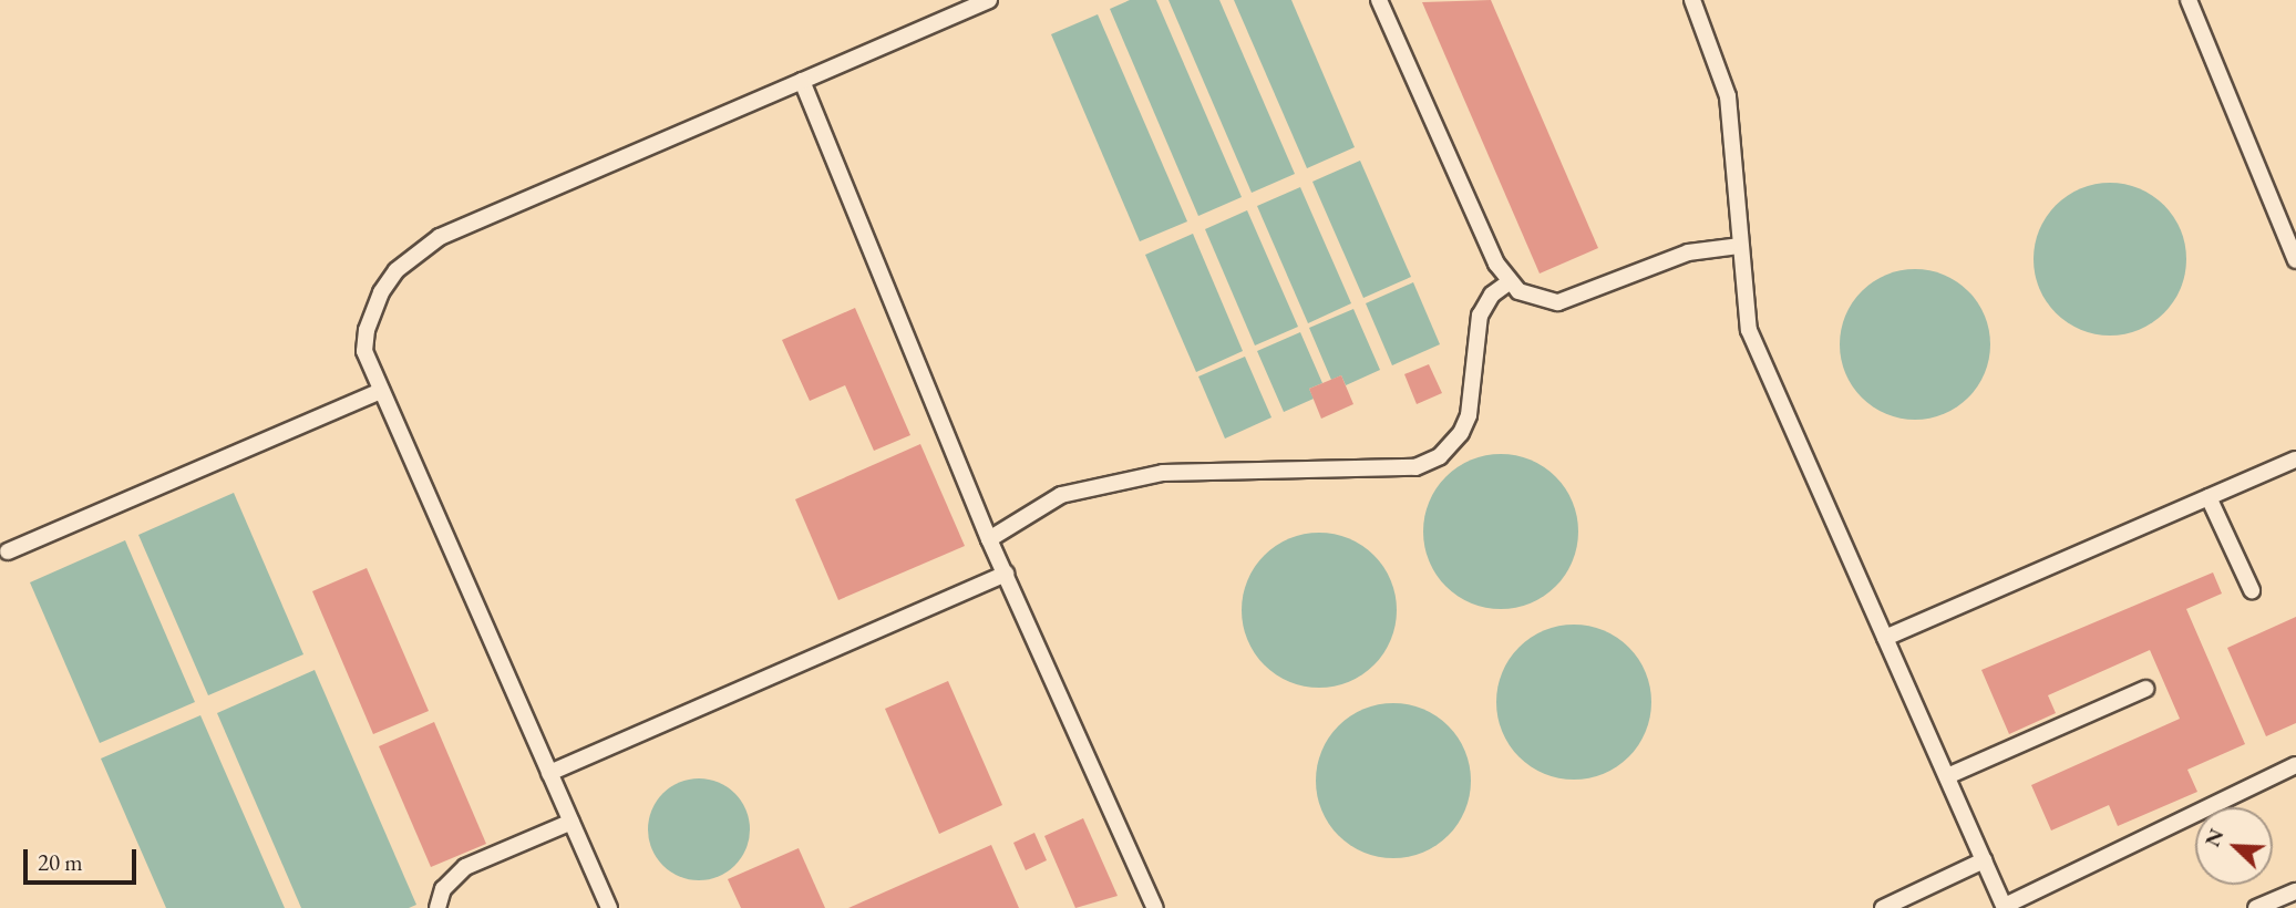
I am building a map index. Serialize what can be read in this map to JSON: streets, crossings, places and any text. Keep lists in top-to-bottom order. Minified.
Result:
{"scale_bar":"20 m","north":"top left"}
